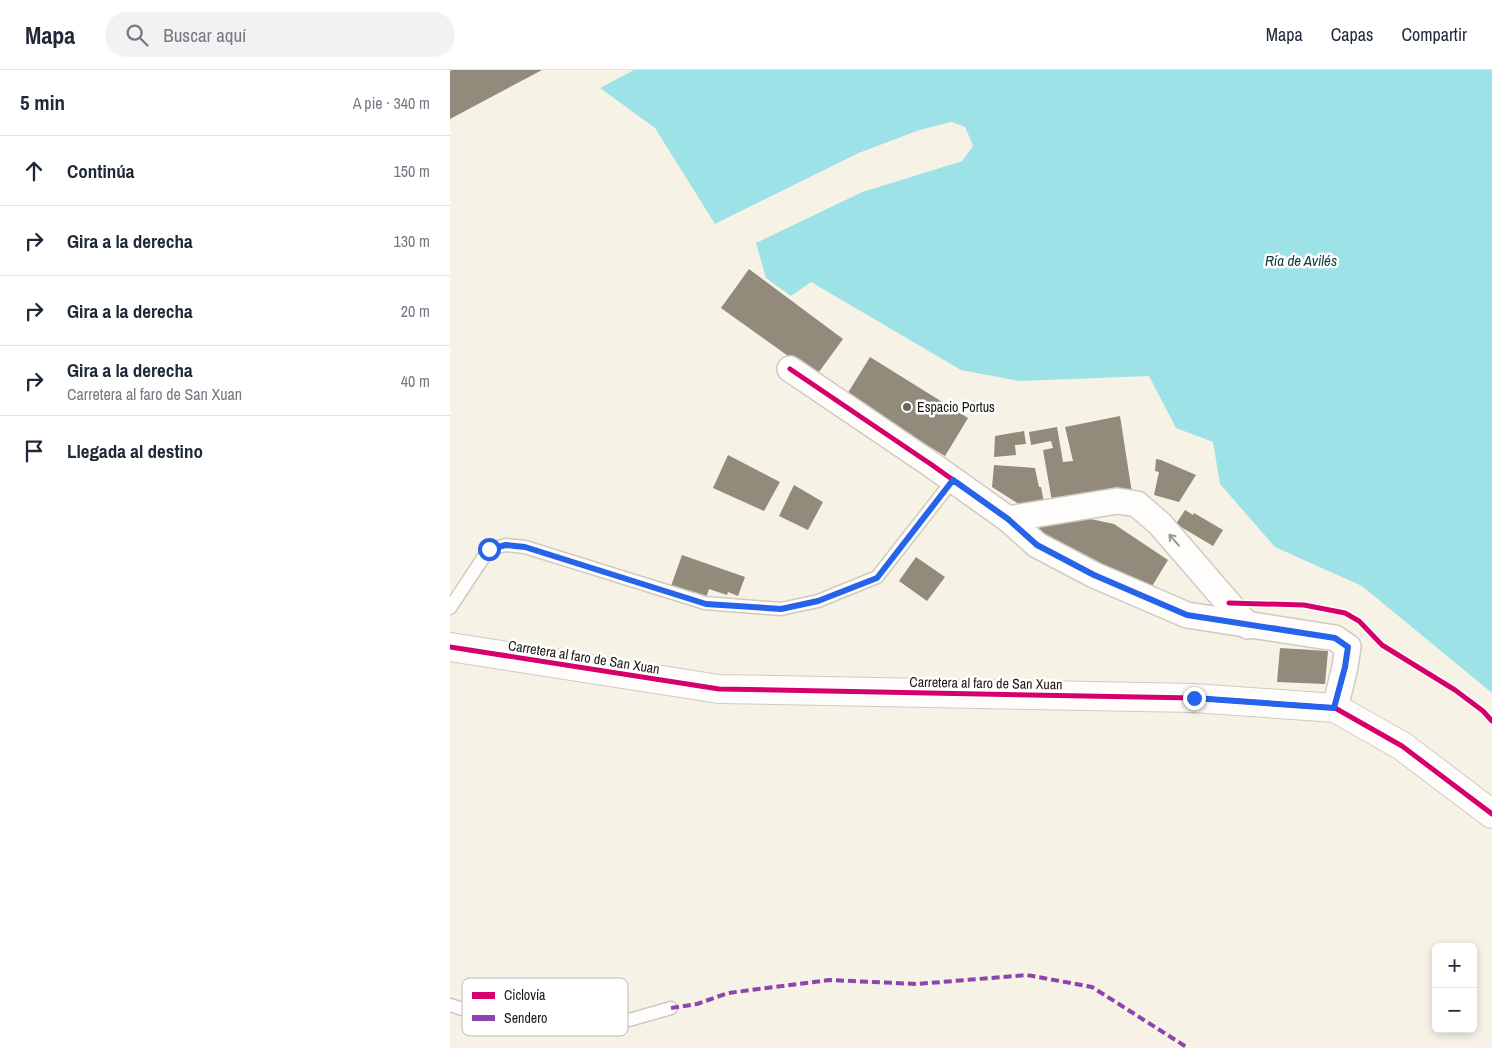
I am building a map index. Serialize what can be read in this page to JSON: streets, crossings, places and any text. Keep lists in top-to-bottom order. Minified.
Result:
{"streets":{"street":["Carretera al faro de San Xuan"]},"water":["Ría de Avilés"],"places":["Espacio Portus"],"legend":["Ciclovía","Sendero"],"page":{"header":"Mapa","search":"Buscar aquí","nav":["Mapa","Capas","Compartir"],"heading":["5 min","A pie · 340 m"],"list":[["Continúa","150 m"],["Gira a la derecha","130 m"],["Gira a la derecha","20 m"],["Gira a la derecha","Carretera al faro de San Xuan","40 m"],"Llegada al destino"],"map_buttons":["+","−"]}}
